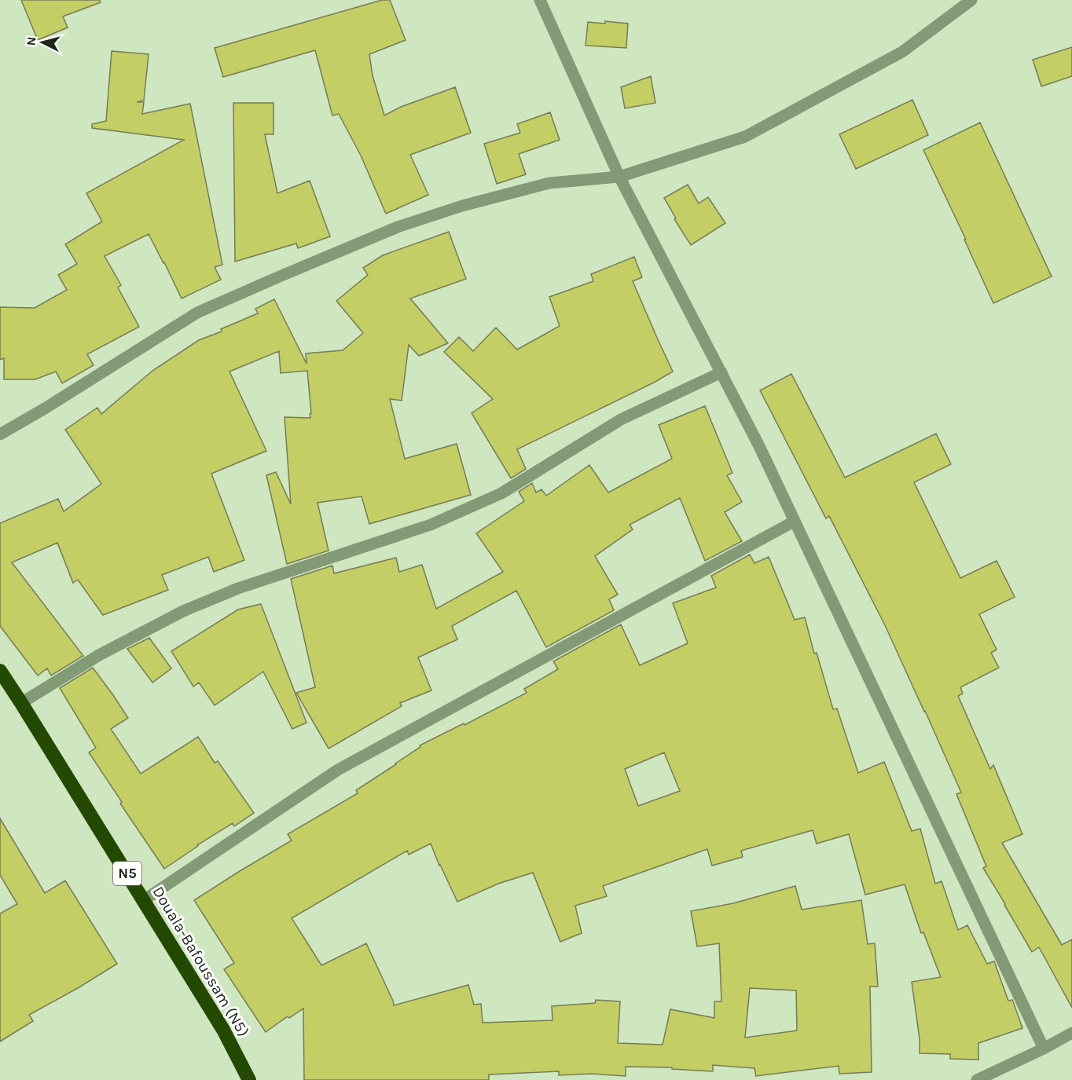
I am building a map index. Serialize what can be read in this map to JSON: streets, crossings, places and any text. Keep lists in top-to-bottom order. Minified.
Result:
{"streets":{"highway":["N5","Douala-Bafoussam (N5)"]},"north":"left"}
